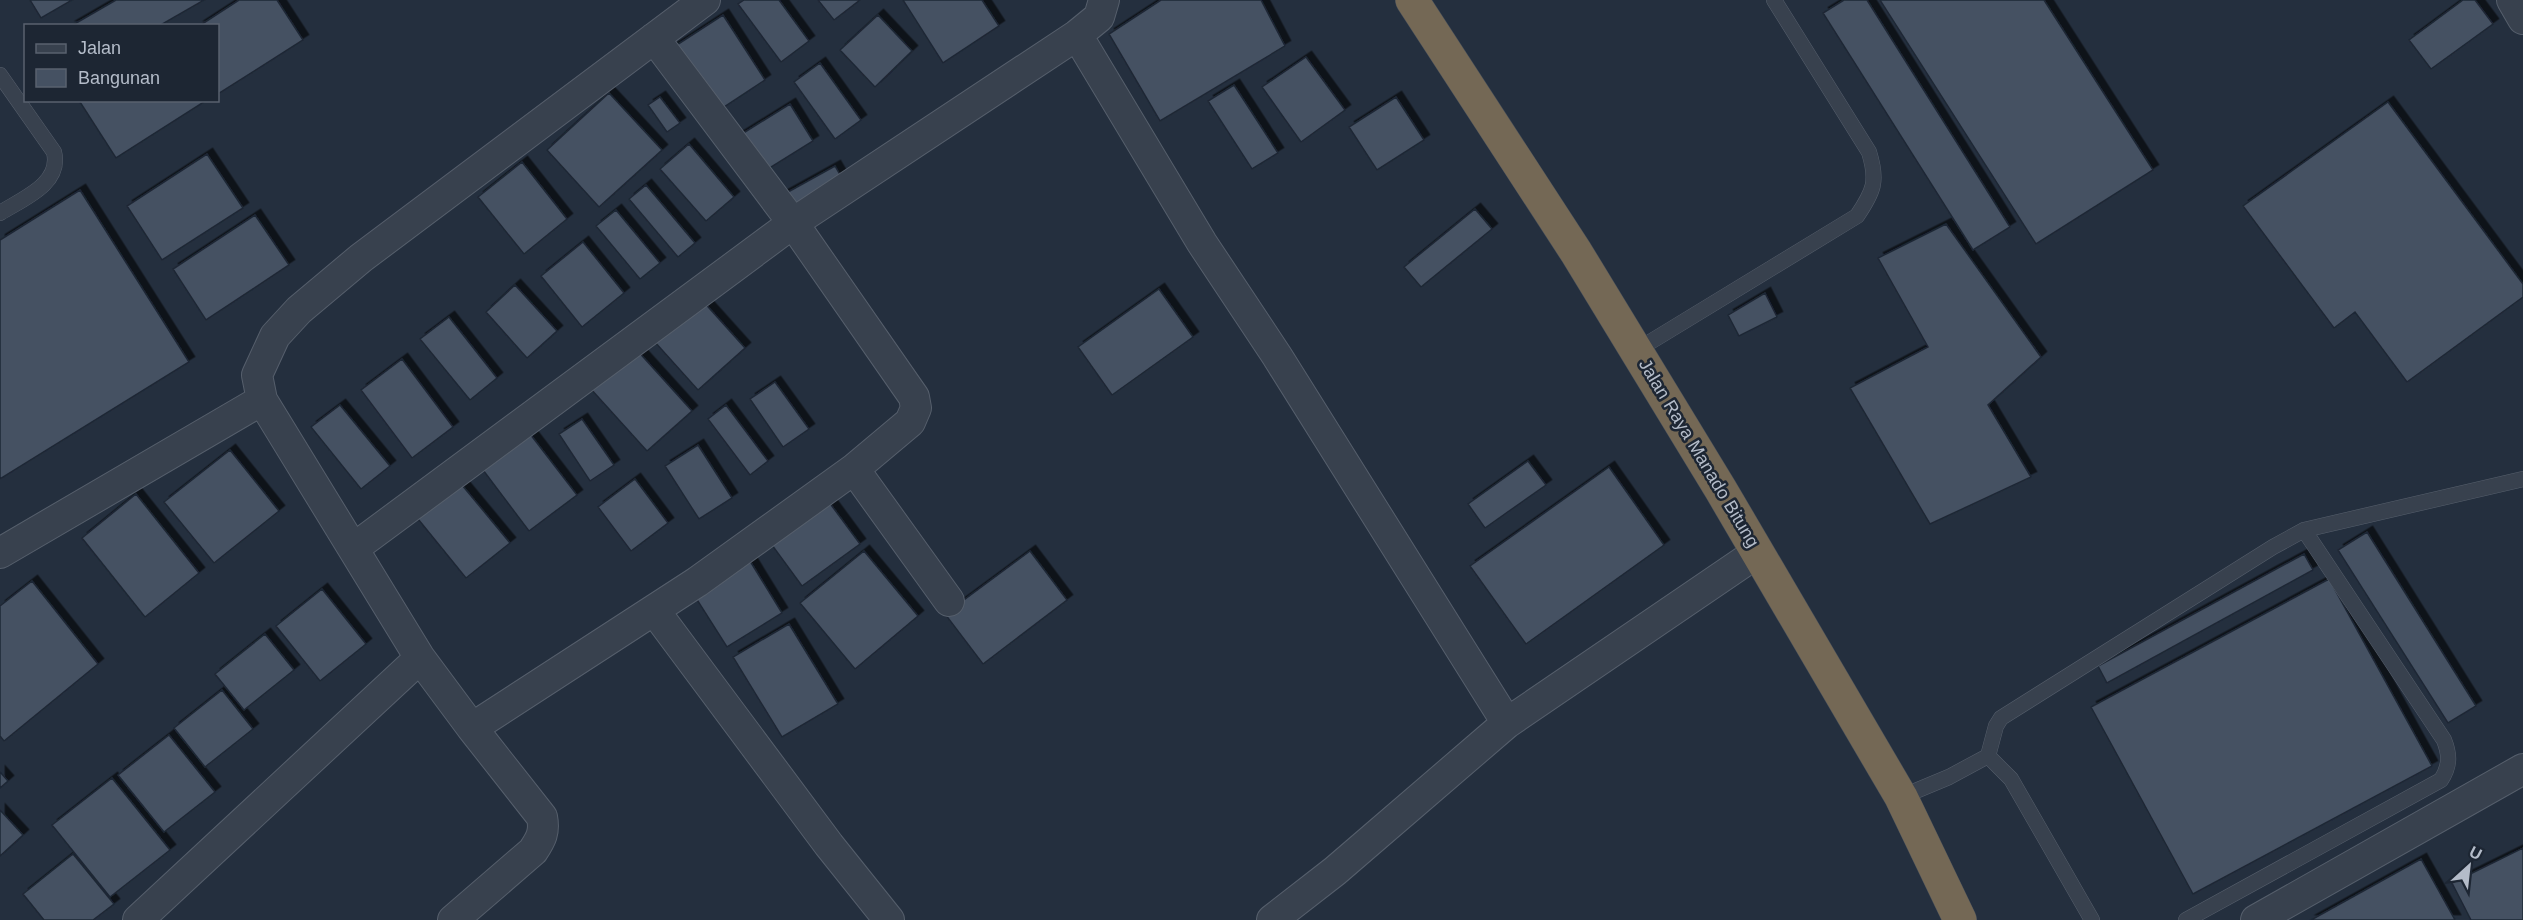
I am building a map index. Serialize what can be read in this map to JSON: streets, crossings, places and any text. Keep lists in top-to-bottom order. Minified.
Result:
{"streets":{"highway":["Jalan Raya Manado Bitung"]},"legend":["Jalan","Bangunan"],"north":"top right"}
